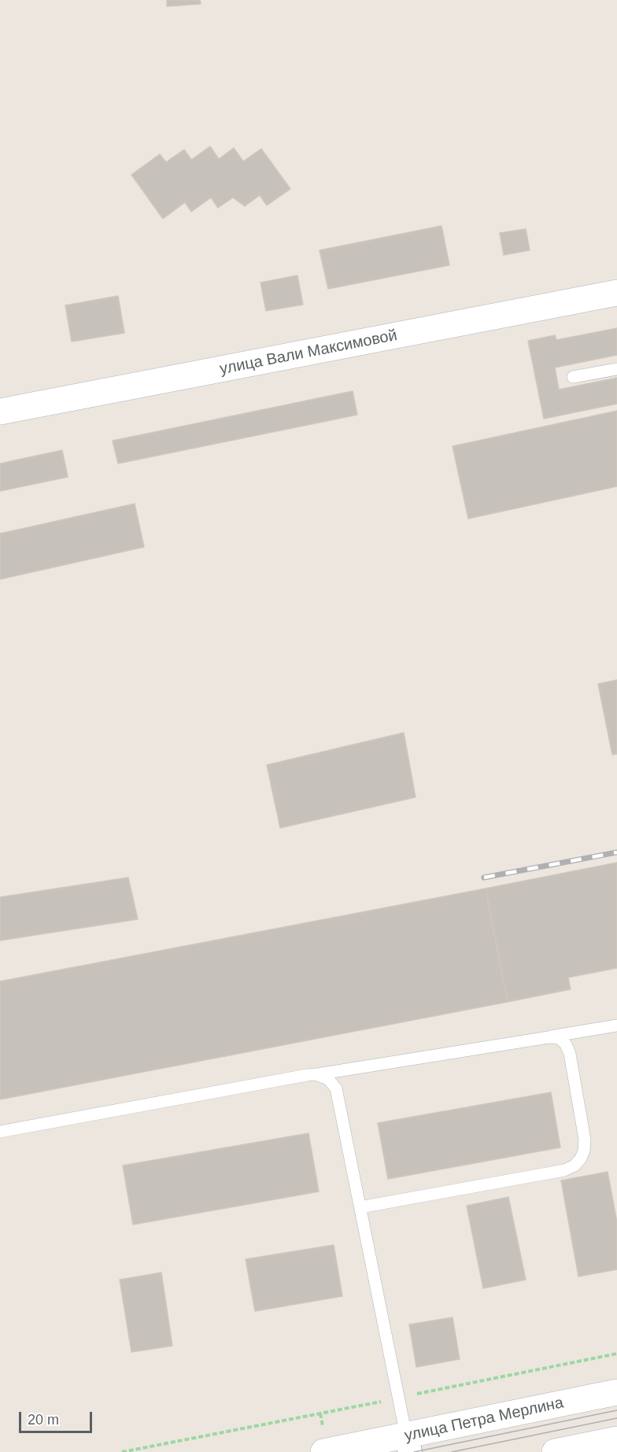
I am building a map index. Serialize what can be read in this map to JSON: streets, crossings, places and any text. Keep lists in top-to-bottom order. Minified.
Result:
{"streets":{"street":["улица Вали Максимовой","улица Петра Мерлина"]},"scale_bar":"20 m"}
